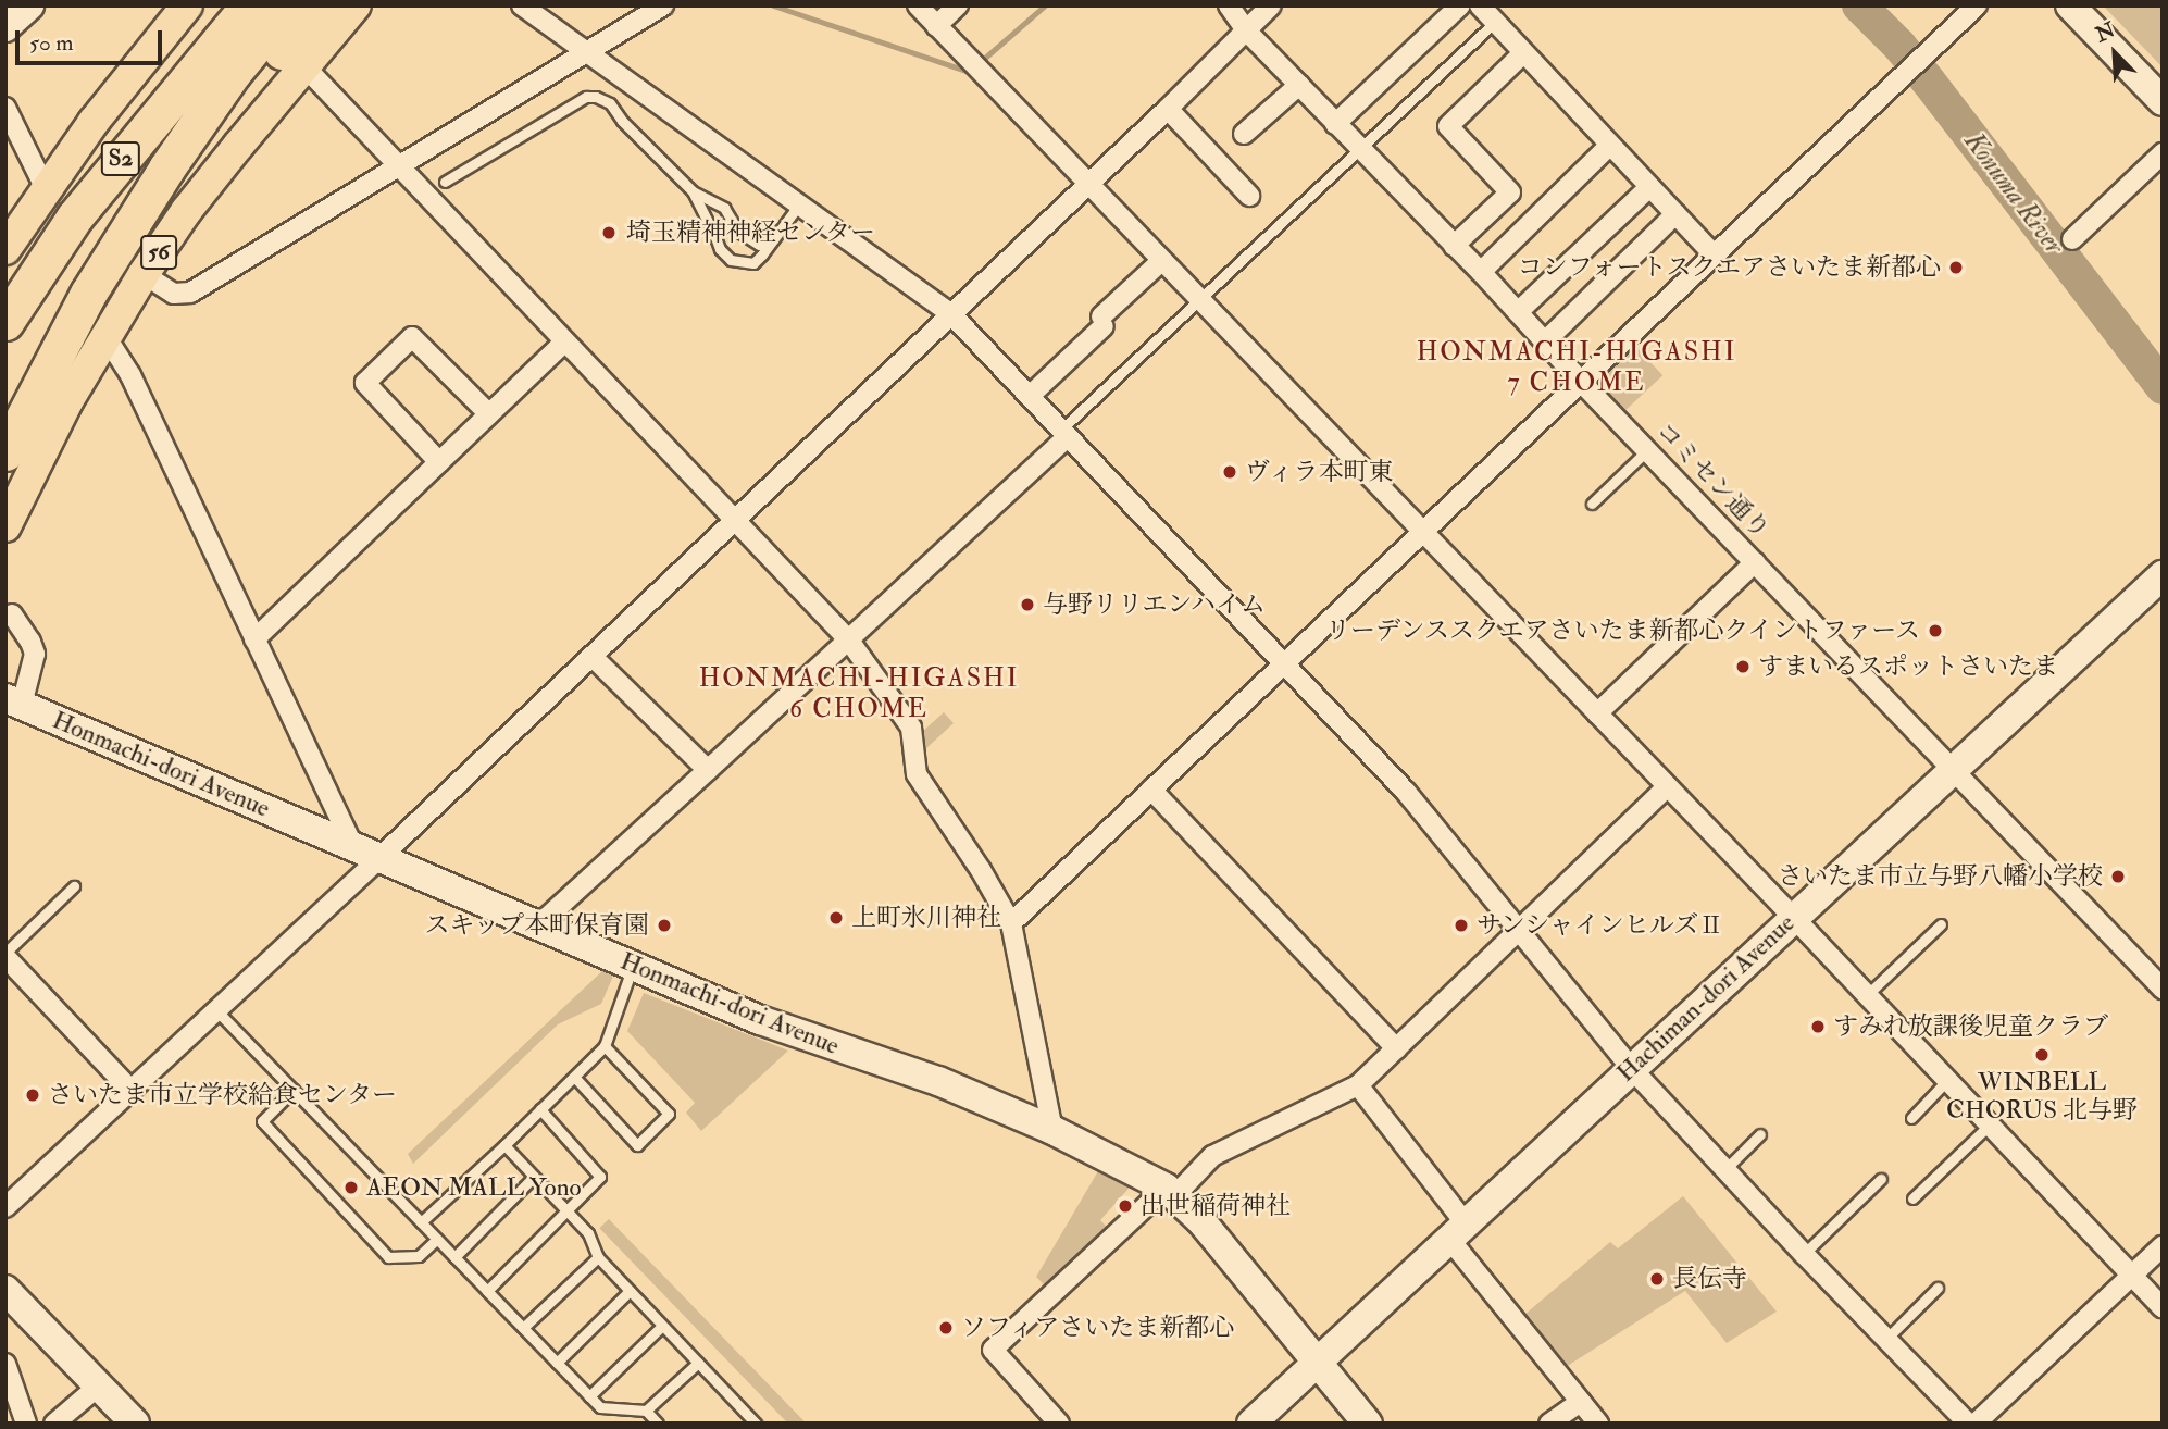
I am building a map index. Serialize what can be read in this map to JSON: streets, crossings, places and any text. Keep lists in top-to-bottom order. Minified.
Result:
{"streets":{"highway":["S2"],"main road":["56","Honmachi-dori Avenue","Hachiman-dori Avenue"],"street":["コミセン通り"]},"crossings":[["コミセン通り","Hachiman-dori Avenue"],["Honmachi-dori Avenue","Hachiman-dori Avenue"]],"districts":["HONMACHI-HIGASHI 7 CHOME","HONMACHI-HIGASHI 6 CHOME"],"water":["Konuma River"],"places":["埼玉精神神経センター","コンフォートスクエアさいたま新都心","ヴィラ本町東","与野リリエンハイム","リーデンススクエアさいたま新都心クイントファース","すまいるスポットさいたま","さいたま市立与野八幡小学校","上町氷川神社","スキップ本町保育園","サンシャインヒルズⅡ","すみれ放課後児童クラブ","WINBELL CHORUS 北与野","さいたま市立学校給食センター","AEON MALL Yono","出世稲荷神社","長伝寺","ソフィアさいたま新都心"],"scale_bar":"50 m","north":"top left"}
